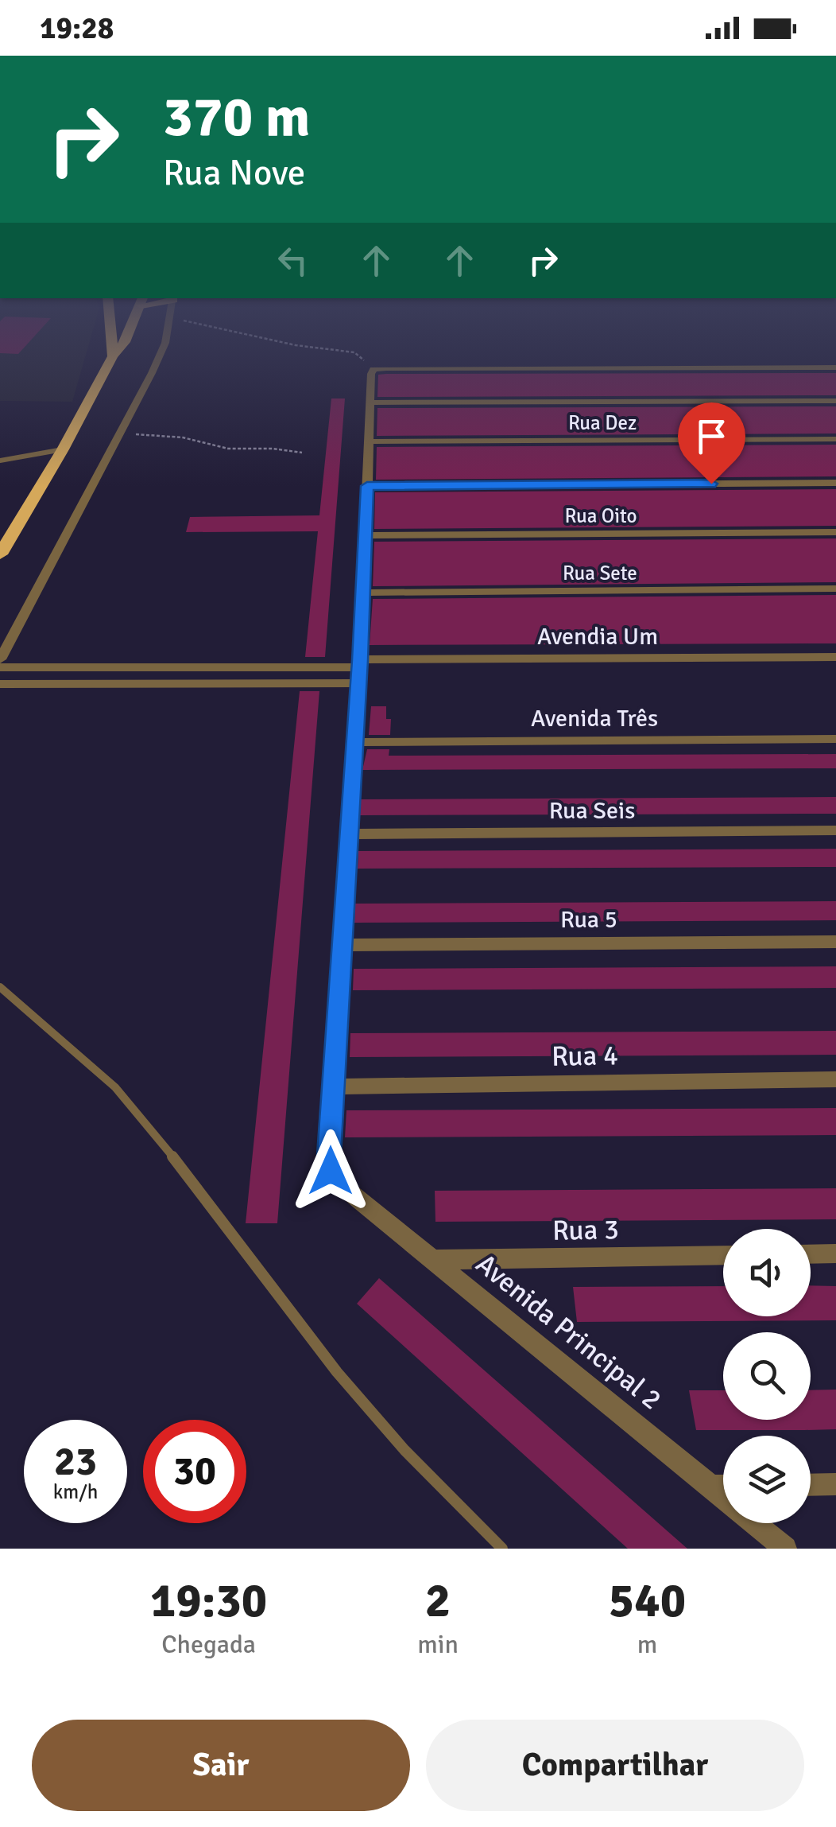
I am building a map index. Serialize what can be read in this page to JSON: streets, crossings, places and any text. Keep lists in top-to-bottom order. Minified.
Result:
{"streets":{"street":["Rua Dez","Rua Oito","Rua Sete","Avendia Um","Avenida Três","Rua Seis","Rua 5","Rua 4","Rua 3","Avenida Principal 2"]},"crossings":[["Rua Dez","Avenida Principal 2"],["Rua Oito","Avenida Principal 2"],["Rua Sete","Avenida Principal 2"],["Avendia Um","Avenida Principal 2"],["Avenida Três","Avenida Principal 2"],["Rua Seis","Avenida Principal 2"],["Rua 5","Avenida Principal 2"],["Rua 4","Avenida Principal 2"],["Rua 3","Avenida Principal 2"]],"page":{"status":"19:28","turn":["370 m","Rua Nove"],"speed":"23 km/h","limit":"30","eta":["19:30","Chegada","2","min","540","m"],"buttons":["Sair","Compartilhar"]}}
